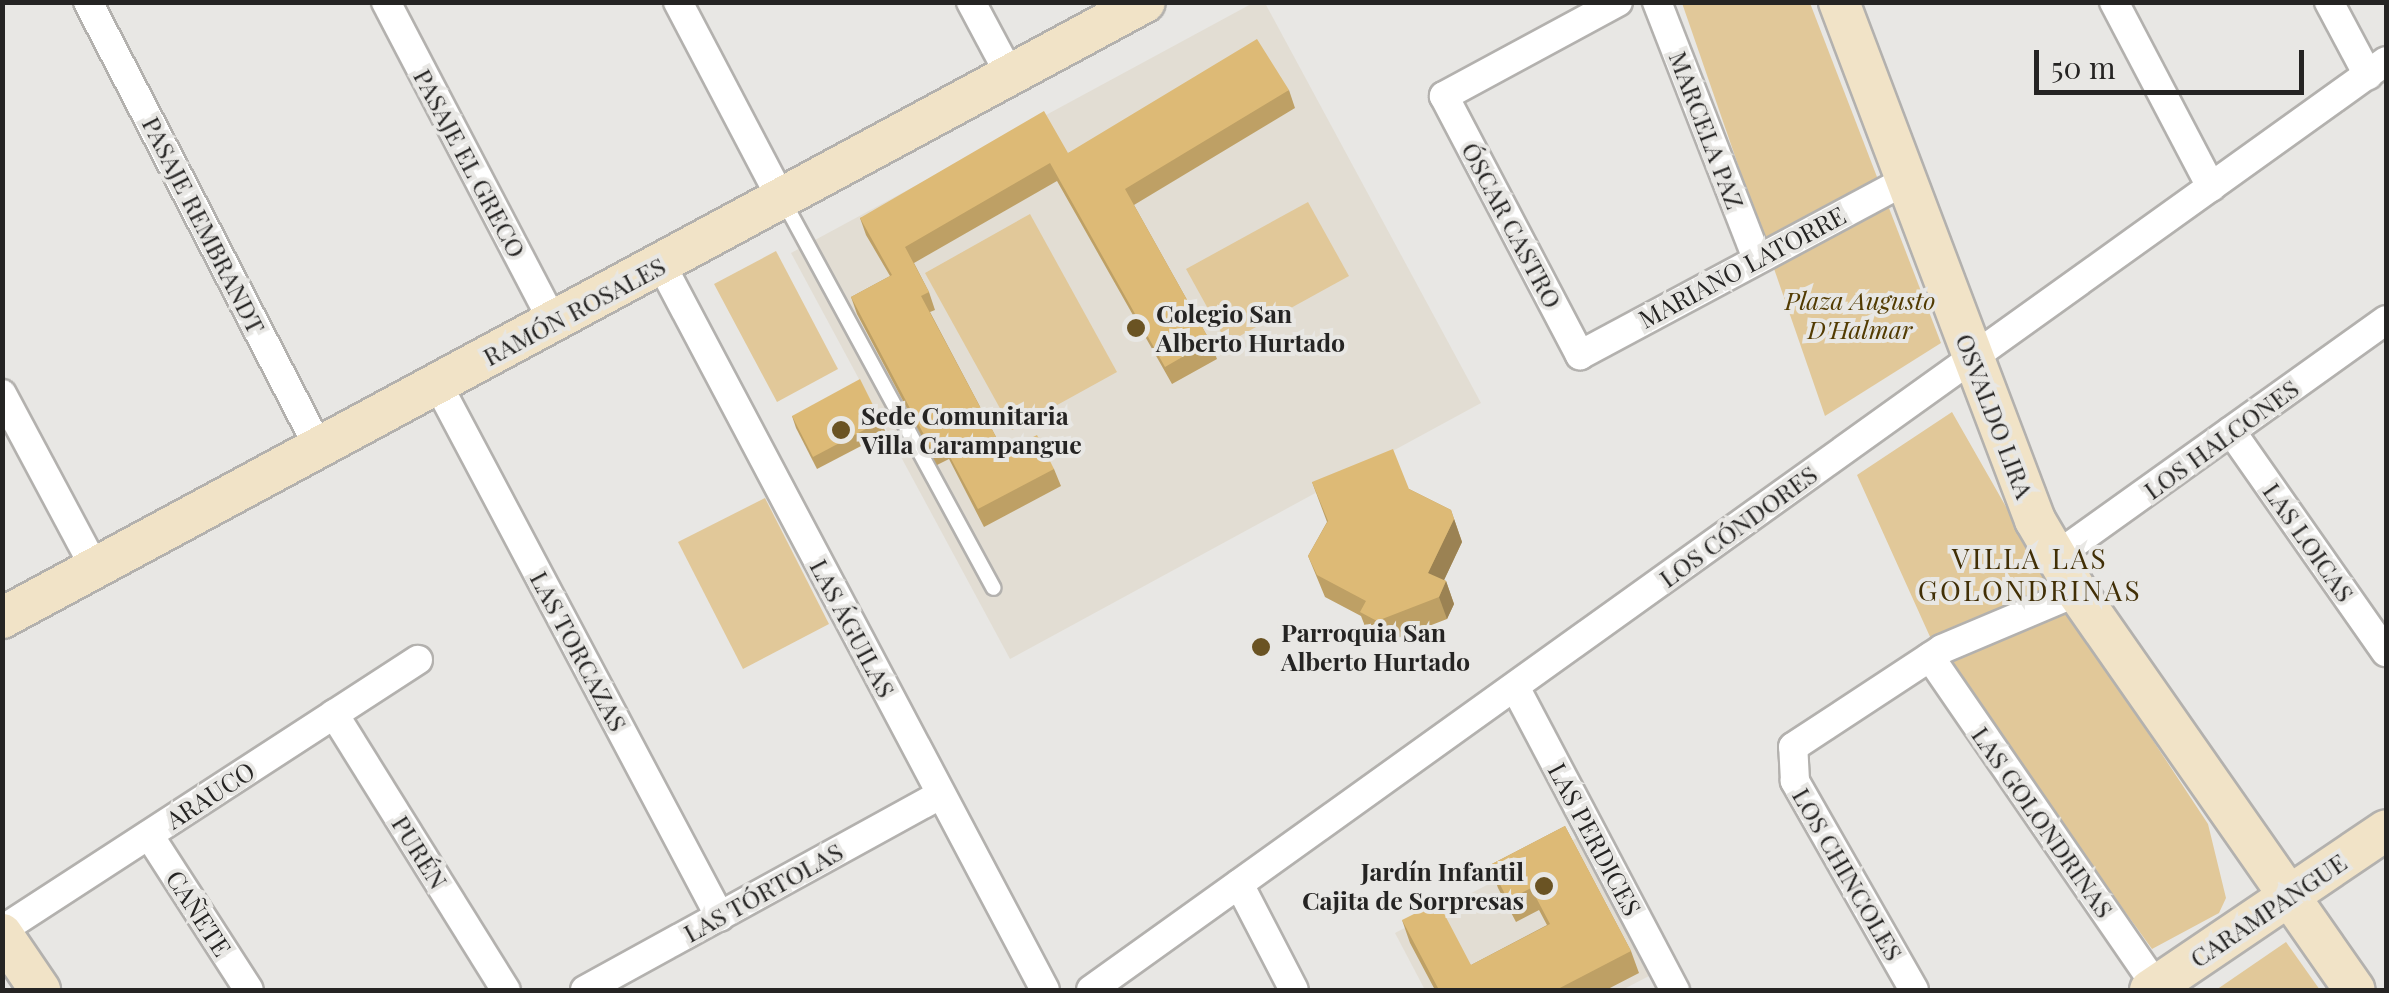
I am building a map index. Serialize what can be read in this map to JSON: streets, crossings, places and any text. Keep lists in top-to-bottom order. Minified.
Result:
{"streets":{"street":["MARCELA PAZ","PASAJE EL GRECO","PASAJE REMBRANDT","ÓSCAR CASTRO","MARIANO LATORRE","RAMÓN ROSALES","OSVALDO LIRA","LOS HALCONES","LOS CÓNDORES","LAS LOICAS","LAS ÁGUILAS","LAS TORCAZAS","ARAUCO","LAS GOLONDRINAS","LAS PERDICES","PURÉN","LOS CHINCOLES","LAS TÓRTOLAS","CARAMPANGUE","CAÑETE"]},"crossings":[["MARCELA PAZ","MARIANO LATORRE"],["PASAJE EL GRECO","RAMÓN ROSALES"],["PASAJE REMBRANDT","RAMÓN ROSALES"],["ÓSCAR CASTRO","MARIANO LATORRE"],["MARIANO LATORRE","OSVALDO LIRA"],["RAMÓN ROSALES","LAS ÁGUILAS"],["RAMÓN ROSALES","LAS TORCAZAS"],["OSVALDO LIRA","LOS HALCONES"],["OSVALDO LIRA","LOS CÓNDORES"],["OSVALDO LIRA","CARAMPANGUE"],["LOS HALCONES","LAS LOICAS"],["LOS CÓNDORES","LAS PERDICES"],["LAS ÁGUILAS","LAS TÓRTOLAS"],["LAS TORCAZAS","LAS TÓRTOLAS"],["ARAUCO","PURÉN"],["ARAUCO","CAÑETE"],["LAS GOLONDRINAS","LOS CHINCOLES"],["LAS GOLONDRINAS","CARAMPANGUE"]],"districts":["VILLA LAS GOLONDRINAS"],"parks":["Plaza Augusto D'Halmar"],"places":["Colegio San Alberto Hurtado","Sede Comunitaria Villa Carampangue","Parroquia San Alberto Hurtado","Jardín Infantil Cajita de Sorpresas"],"scale_bar":"50 m"}
